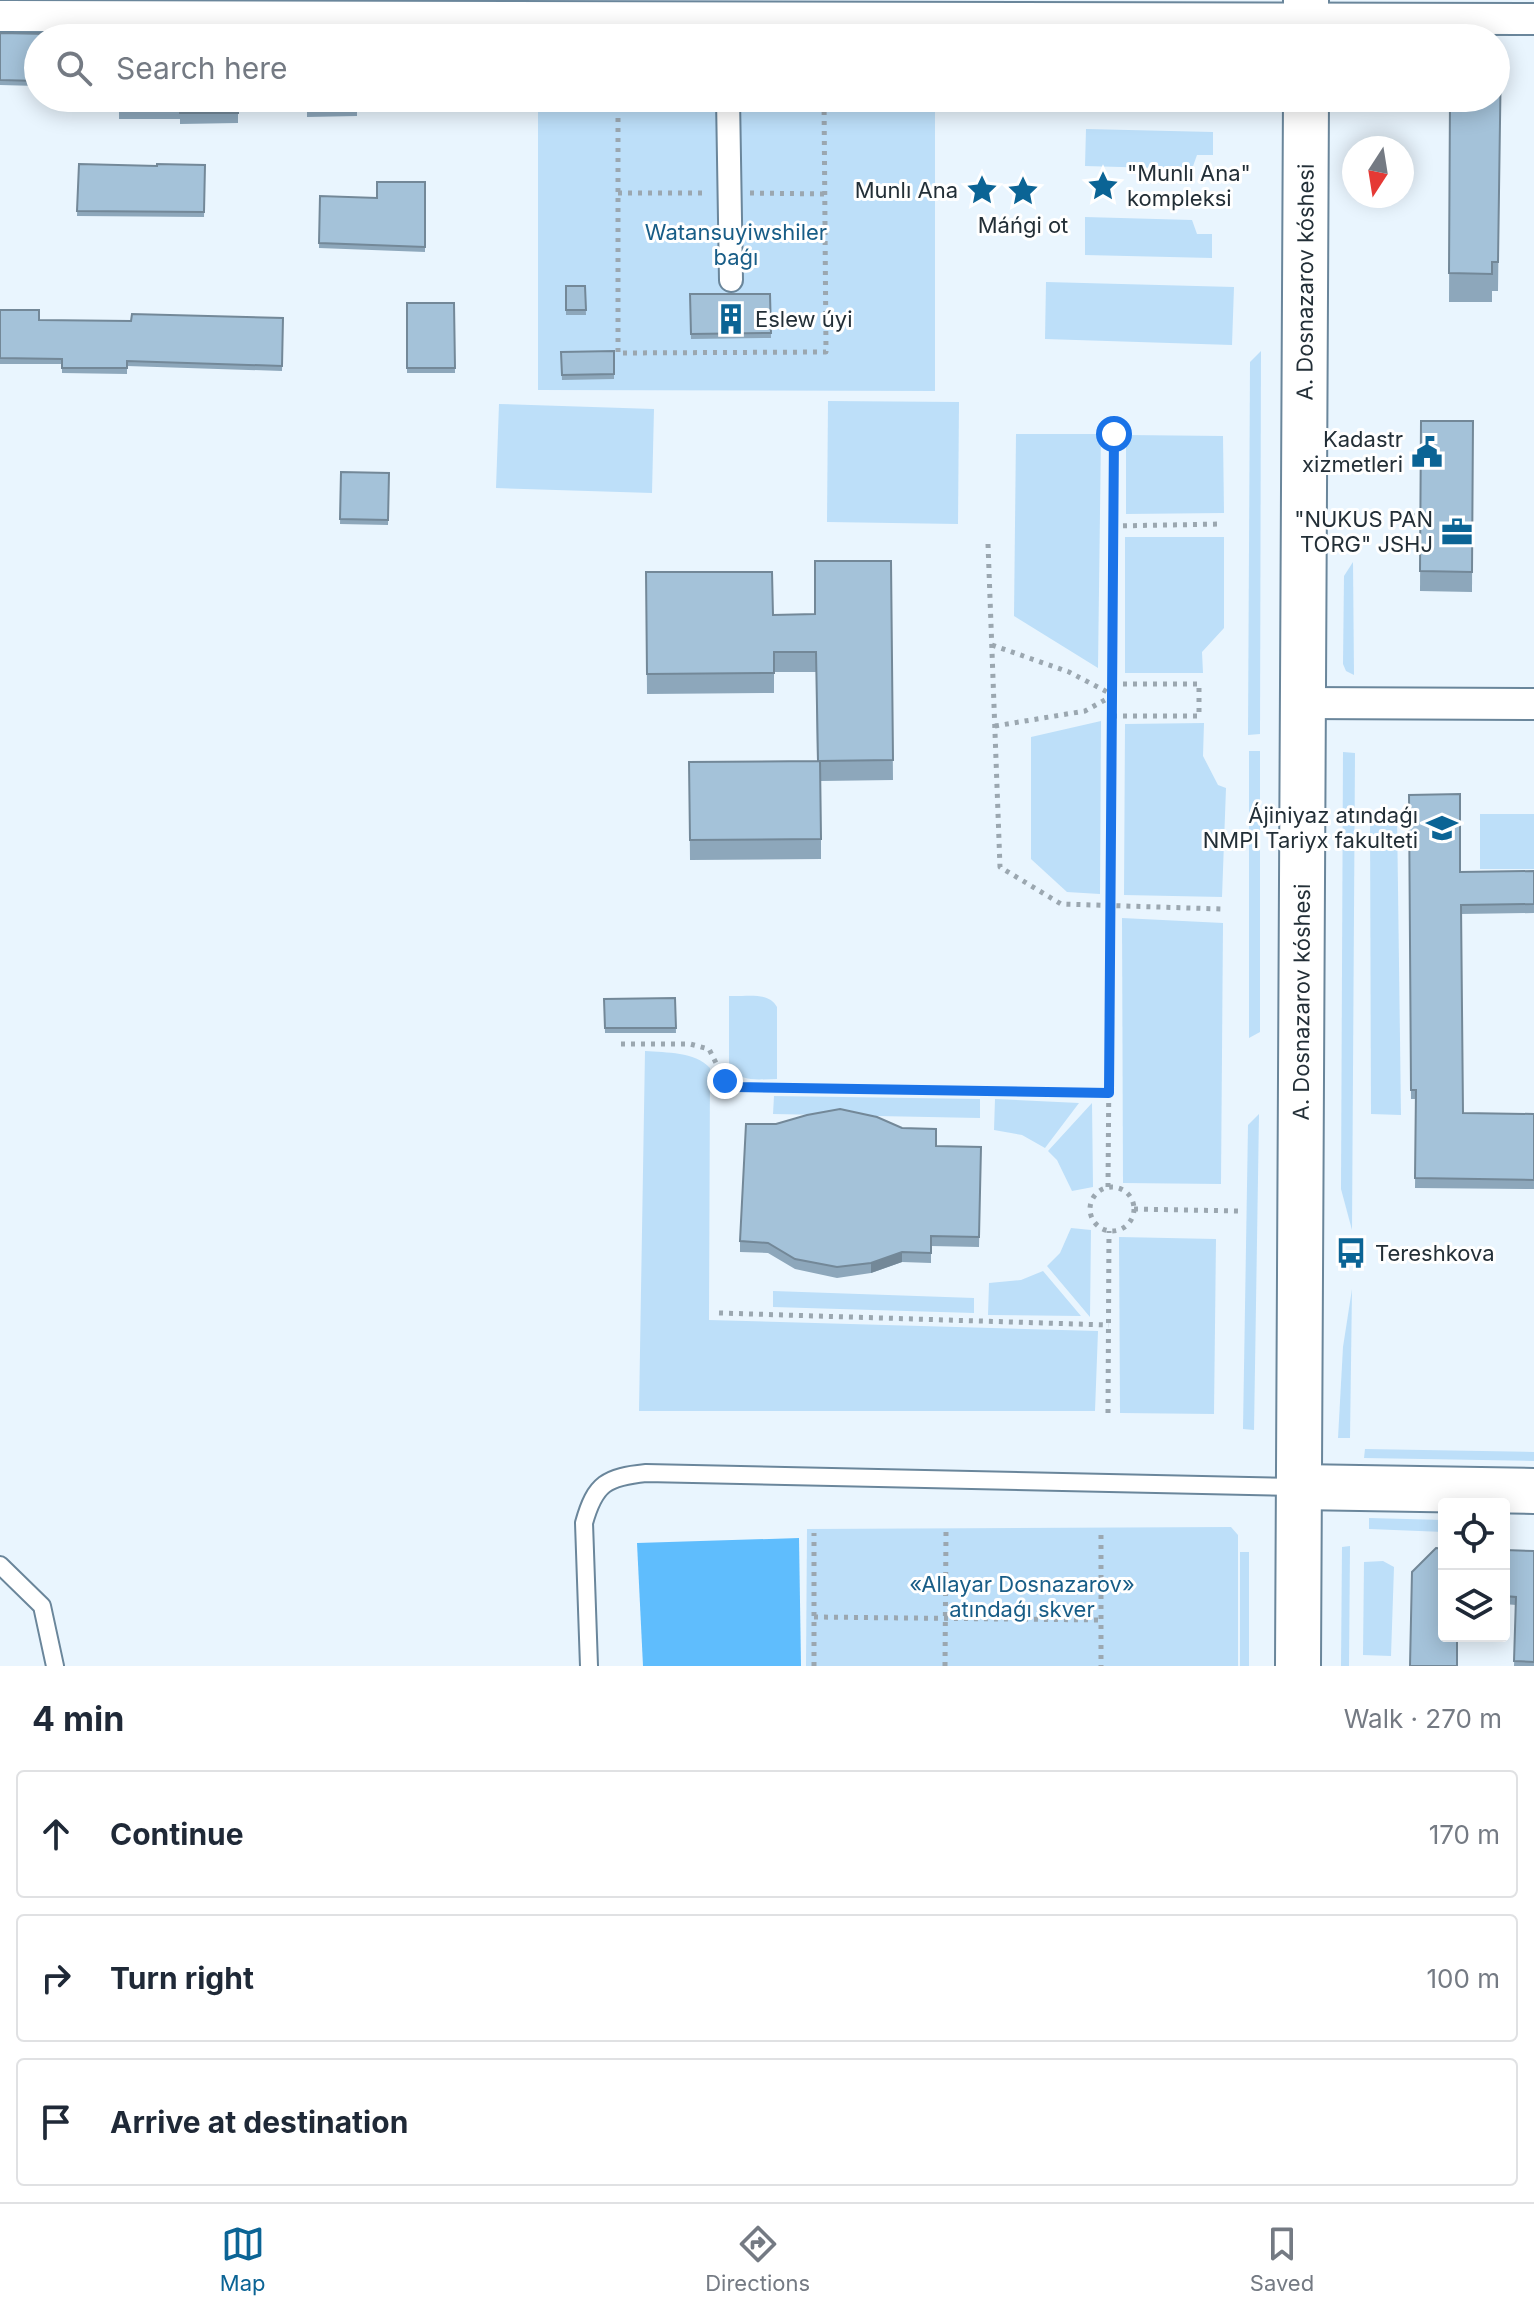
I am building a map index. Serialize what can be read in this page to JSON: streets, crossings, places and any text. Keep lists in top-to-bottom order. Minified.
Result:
{"streets":{"main road":["A. Dosnazarov kóshesi"]},"parks":["Watansuyiwshiler baǵı","«Allayar Dosnazarov» atındaǵı skver"],"places":{"place":["\"Munlı Ana\" kompleksi","Munlı Ana","Máńgi ot"],"building":["Eslew úyi"],"public building":["Kadastr xizmetleri"],"office":["\"NUKUS PAN TORG\" JSHJ"],"school or university":["Ájiniyaz atındaǵı NMPI Tariyx fakulteti"],"bus stop":["Tereshkova"]},"north":"bottom","page":{"search":"Search here","heading":["4 min","Walk · 270 m"],"list":[["Continue","170 m"],["Turn right","100 m"],"Arrive at destination"],"nav":["Map","Directions","Saved"]}}
